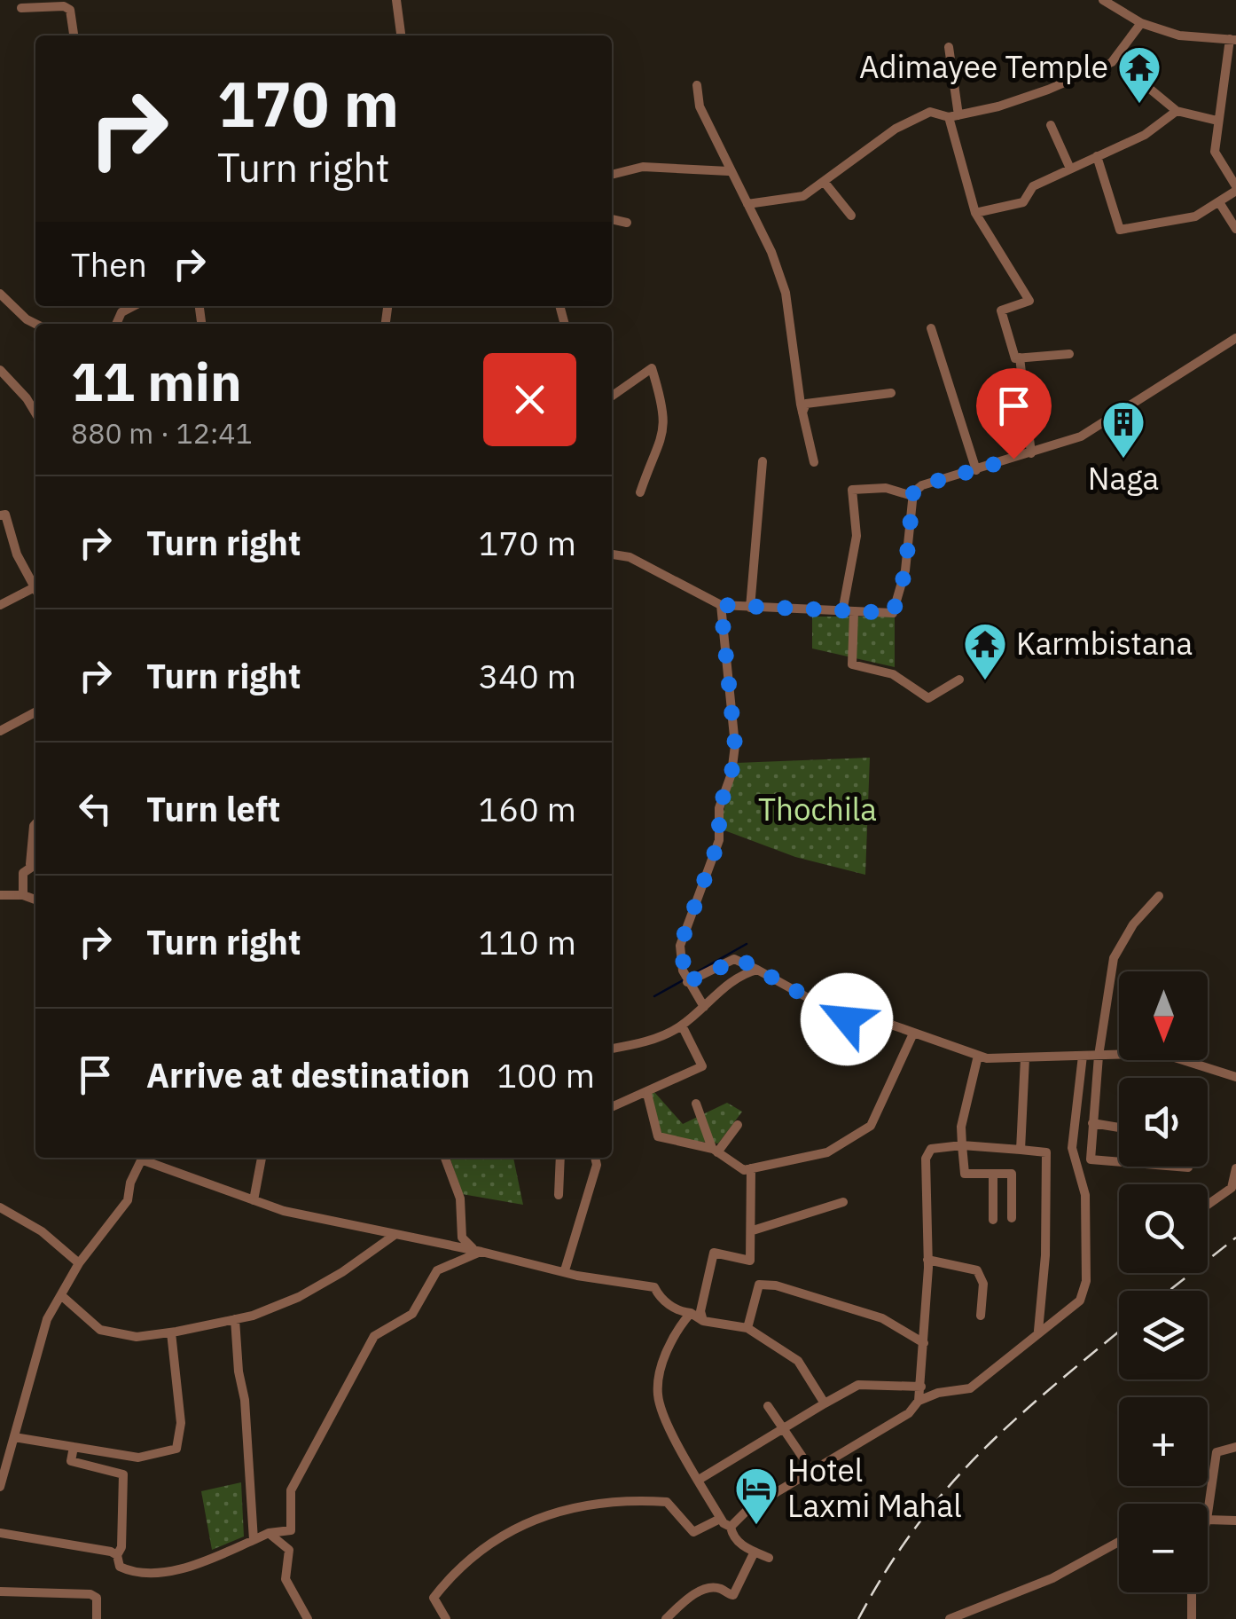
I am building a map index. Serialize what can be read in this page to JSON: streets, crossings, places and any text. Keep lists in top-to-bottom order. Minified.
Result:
{"parks":["Thochila"],"places":{"temple":["Adimayee Temple","Karmbistana"],"building":["Naga"],"hotel":["Hotel Laxmi Mahal"]},"north":"bottom","page":{"turn":["170 m","Turn right"],"then":"Then","heading":["11 min","880 m · 12:41"],"list":[{"name":"Turn right","value":"170 m"},{"name":"Turn right","value":"340 m"},{"name":"Turn left","value":"160 m"},{"name":"Turn right","value":"110 m"},{"name":"Arrive at destination","value":"100 m"}],"map_buttons":["+","−"]}}
